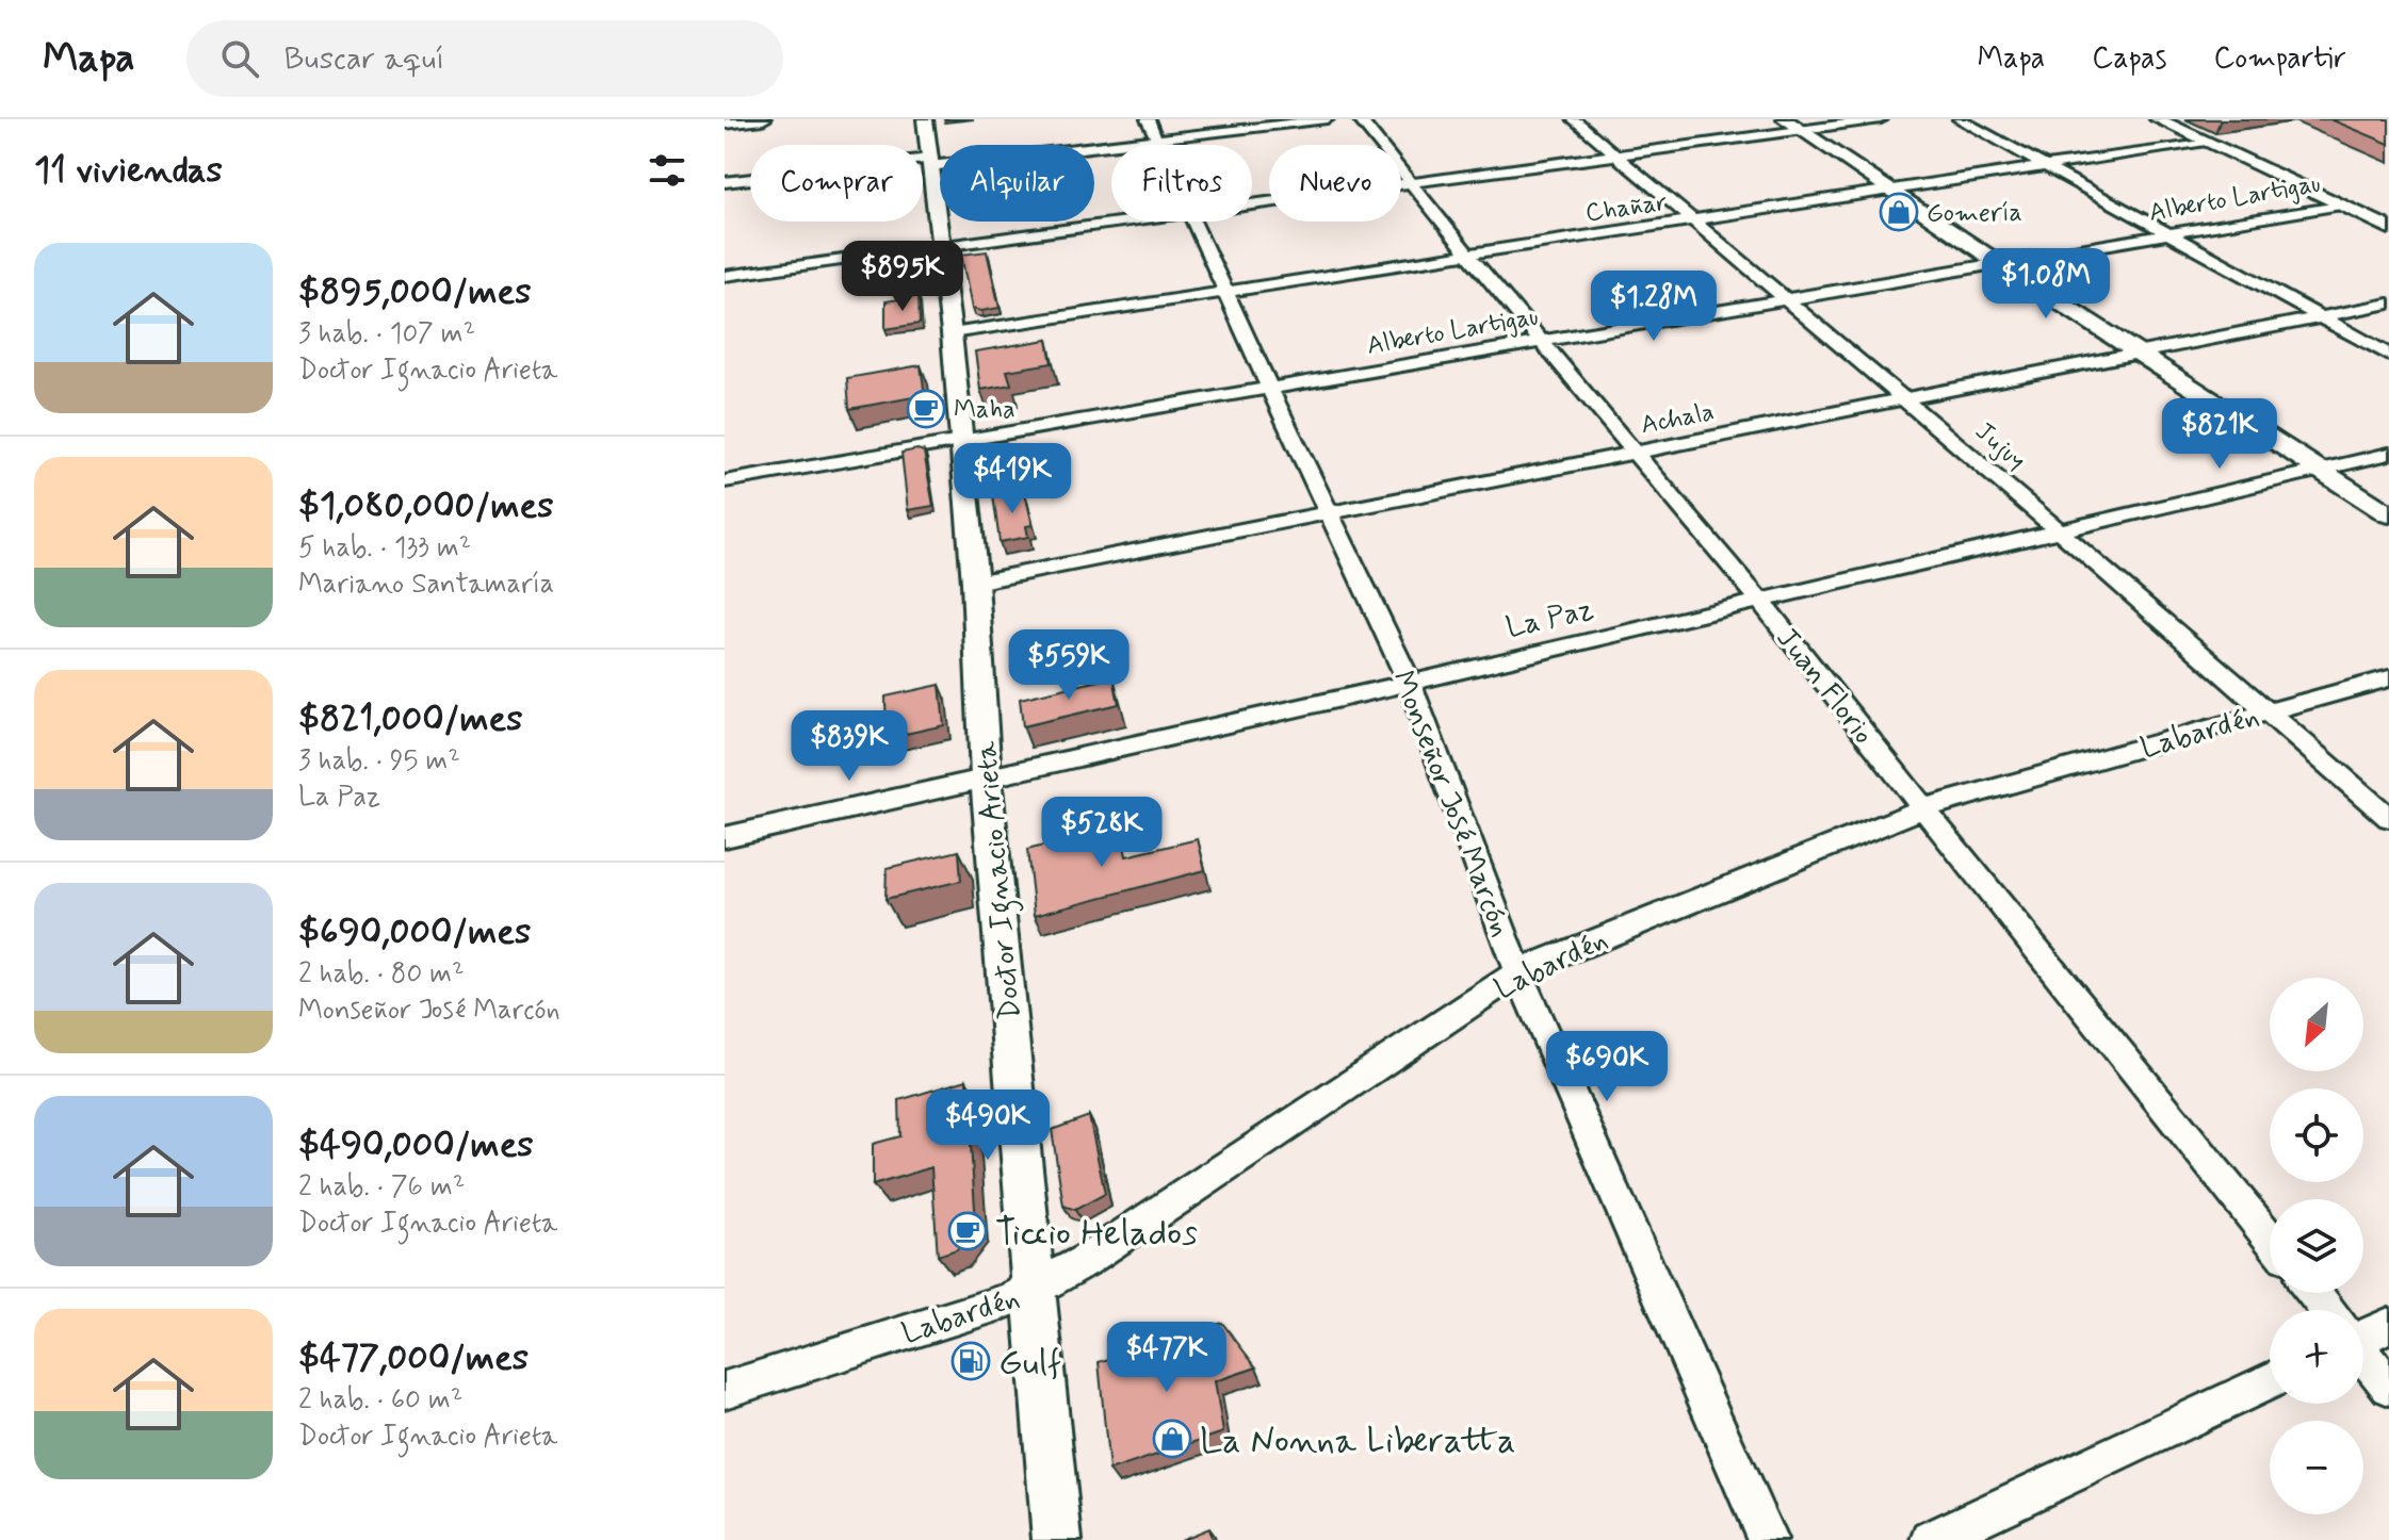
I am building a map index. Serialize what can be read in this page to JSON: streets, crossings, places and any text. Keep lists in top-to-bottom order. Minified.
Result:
{"streets":{"street":["Alberto Lartigau","Chañar","Achala","Jujuy","La Paz","Juan Florio","Labardén","Monseñor José Marcón","Doctor Ignacio Arieta"]},"crossings":[["Alberto Lartigau","Jujuy"],["Alberto Lartigau","Juan Florio"],["Alberto Lartigau","Monseñor José Marcón"],["Alberto Lartigau","Doctor Ignacio Arieta"],["Chañar","Jujuy"],["Chañar","Juan Florio"],["Chañar","Monseñor José Marcón"],["Chañar","Doctor Ignacio Arieta"],["Achala","Jujuy"],["Achala","Juan Florio"],["Achala","Monseñor José Marcón"],["Achala","Doctor Ignacio Arieta"],["Jujuy","La Paz"],["Jujuy","Labardén"],["La Paz","Juan Florio"],["La Paz","Monseñor José Marcón"],["La Paz","Doctor Ignacio Arieta"],["Juan Florio","Labardén"],["Labardén","Monseñor José Marcón"],["Labardén","Doctor Ignacio Arieta"]],"places":{"shop":["Gomería","La Nonna Liberatta"],"cafe":["Maha","Ticcio Helados"],"fuel station":["Gulf"]},"north":"bottom left","page":{"header":"Mapa","search":"Buscar aquí","nav":["Mapa","Capas","Compartir"],"heading":"11 viviendas","chip":["Comprar","Alquilar","Filtros","Nuevo"],"list":[{"name":"$895,000/mes","note":"3 hab. · 107 m² · Doctor Ignacio Arieta"},{"name":"$1,080,000/mes","note":"5 hab. · 133 m² · Mariano Santamaría"},{"name":"$821,000/mes","note":"3 hab. · 95 m² · La Paz"},{"name":"$690,000/mes","note":"2 hab. · 80 m² · Monseñor José Marcón"},{"name":"$490,000/mes","note":"2 hab. · 76 m² · Doctor Ignacio Arieta"},{"name":"$477,000/mes","note":"2 hab. · 60 m² · Doctor Ignacio Arieta"}],"price":["$895K","$1.08M","$1.28M","$821K","$419K","$559K","$839K","$528K","$690K","$490K","$477K"],"map_buttons":["+","−"]}}
